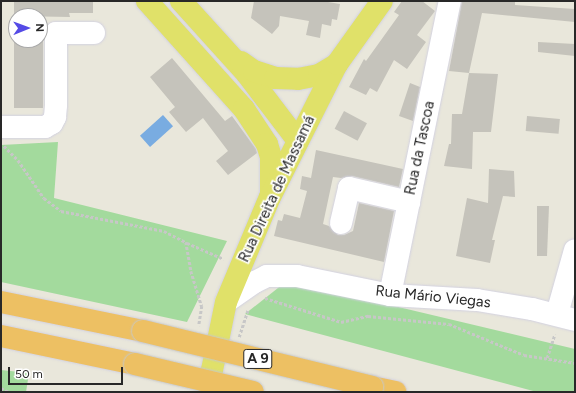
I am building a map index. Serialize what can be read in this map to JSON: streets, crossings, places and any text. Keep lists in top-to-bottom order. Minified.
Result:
{"streets":{"highway":["A 9"],"main road":["Rua Direita de Massamá"],"street":["Rua da Tascoa","Rua Mário Viegas"]},"crossings":[["Rua da Tascoa","Rua Mário Viegas"],["Rua Direita de Massamá","Rua Mário Viegas"]],"scale_bar":"50 m","north":"right"}
